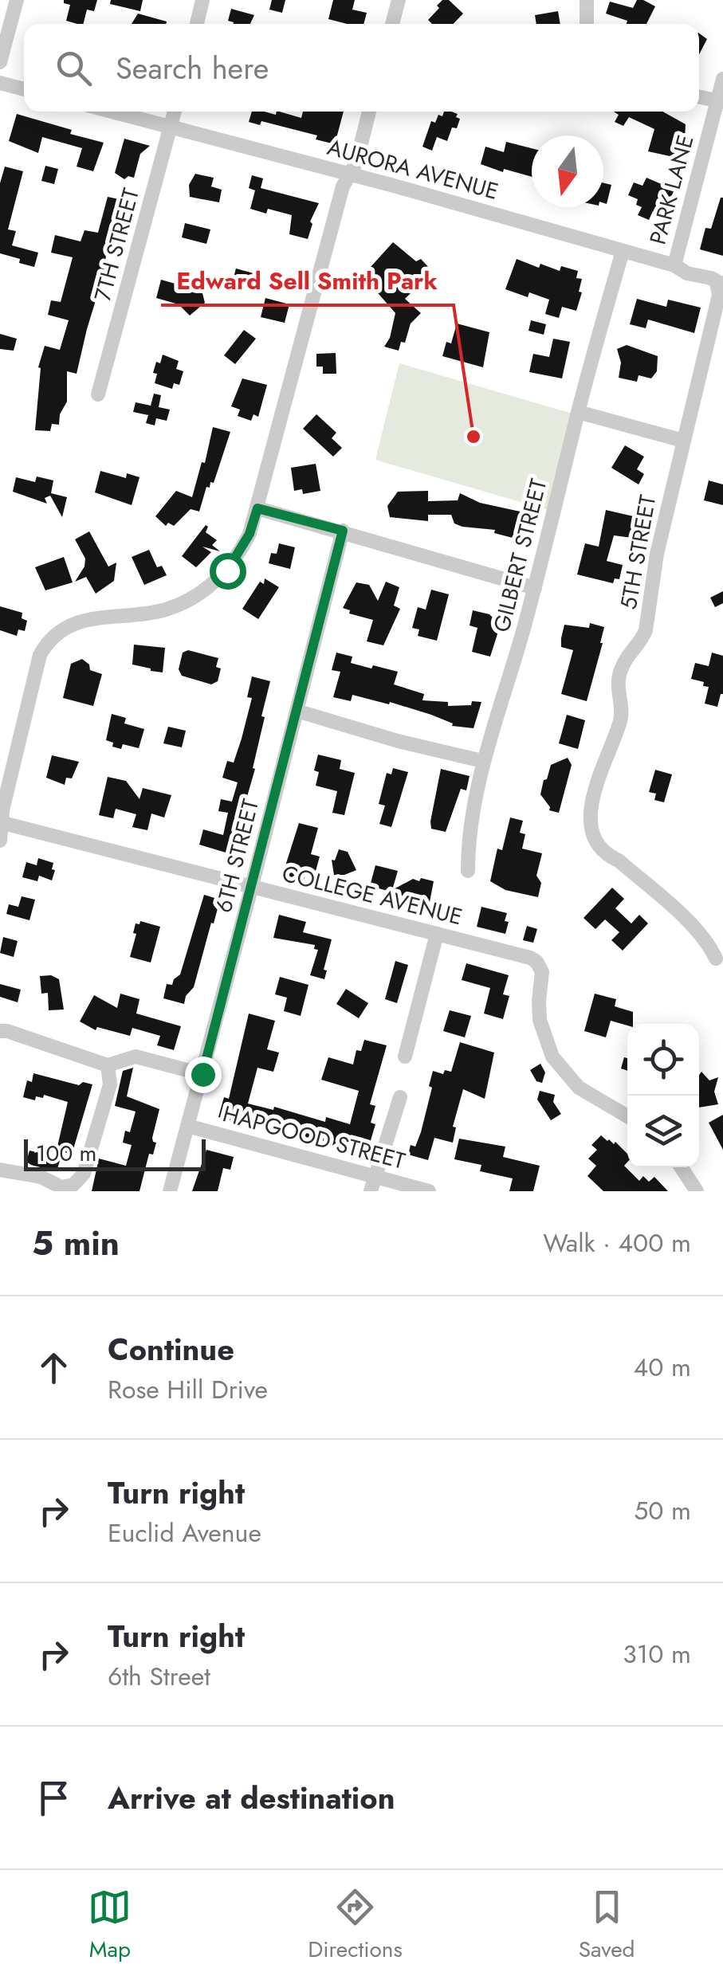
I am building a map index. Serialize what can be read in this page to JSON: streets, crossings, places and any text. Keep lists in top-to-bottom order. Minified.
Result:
{"streets":{"street":["AURORA AVENUE","PARK LANE","7TH STREET","5TH STREET","GILBERT STREET","6TH STREET","COLLEGE AVENUE","HAPGOOD STREET"]},"crossings":[["AURORA AVENUE","PARK LANE"],["AURORA AVENUE","7TH STREET"],["AURORA AVENUE","5TH STREET"],["AURORA AVENUE","GILBERT STREET"],["6TH STREET","COLLEGE AVENUE"],["6TH STREET","HAPGOOD STREET"]],"places":["Edward Sell Smith Park"],"scale_bar":"100 m","north":"bottom","page":{"search":"Search here","scale":"100 m","heading":["5 min","Walk · 400 m"],"list":[["Continue","Rose Hill Drive","40 m"],["Turn right","Euclid Avenue","50 m"],["Turn right","6th Street","310 m"],"Arrive at destination"],"nav":["Map","Directions","Saved"]}}
